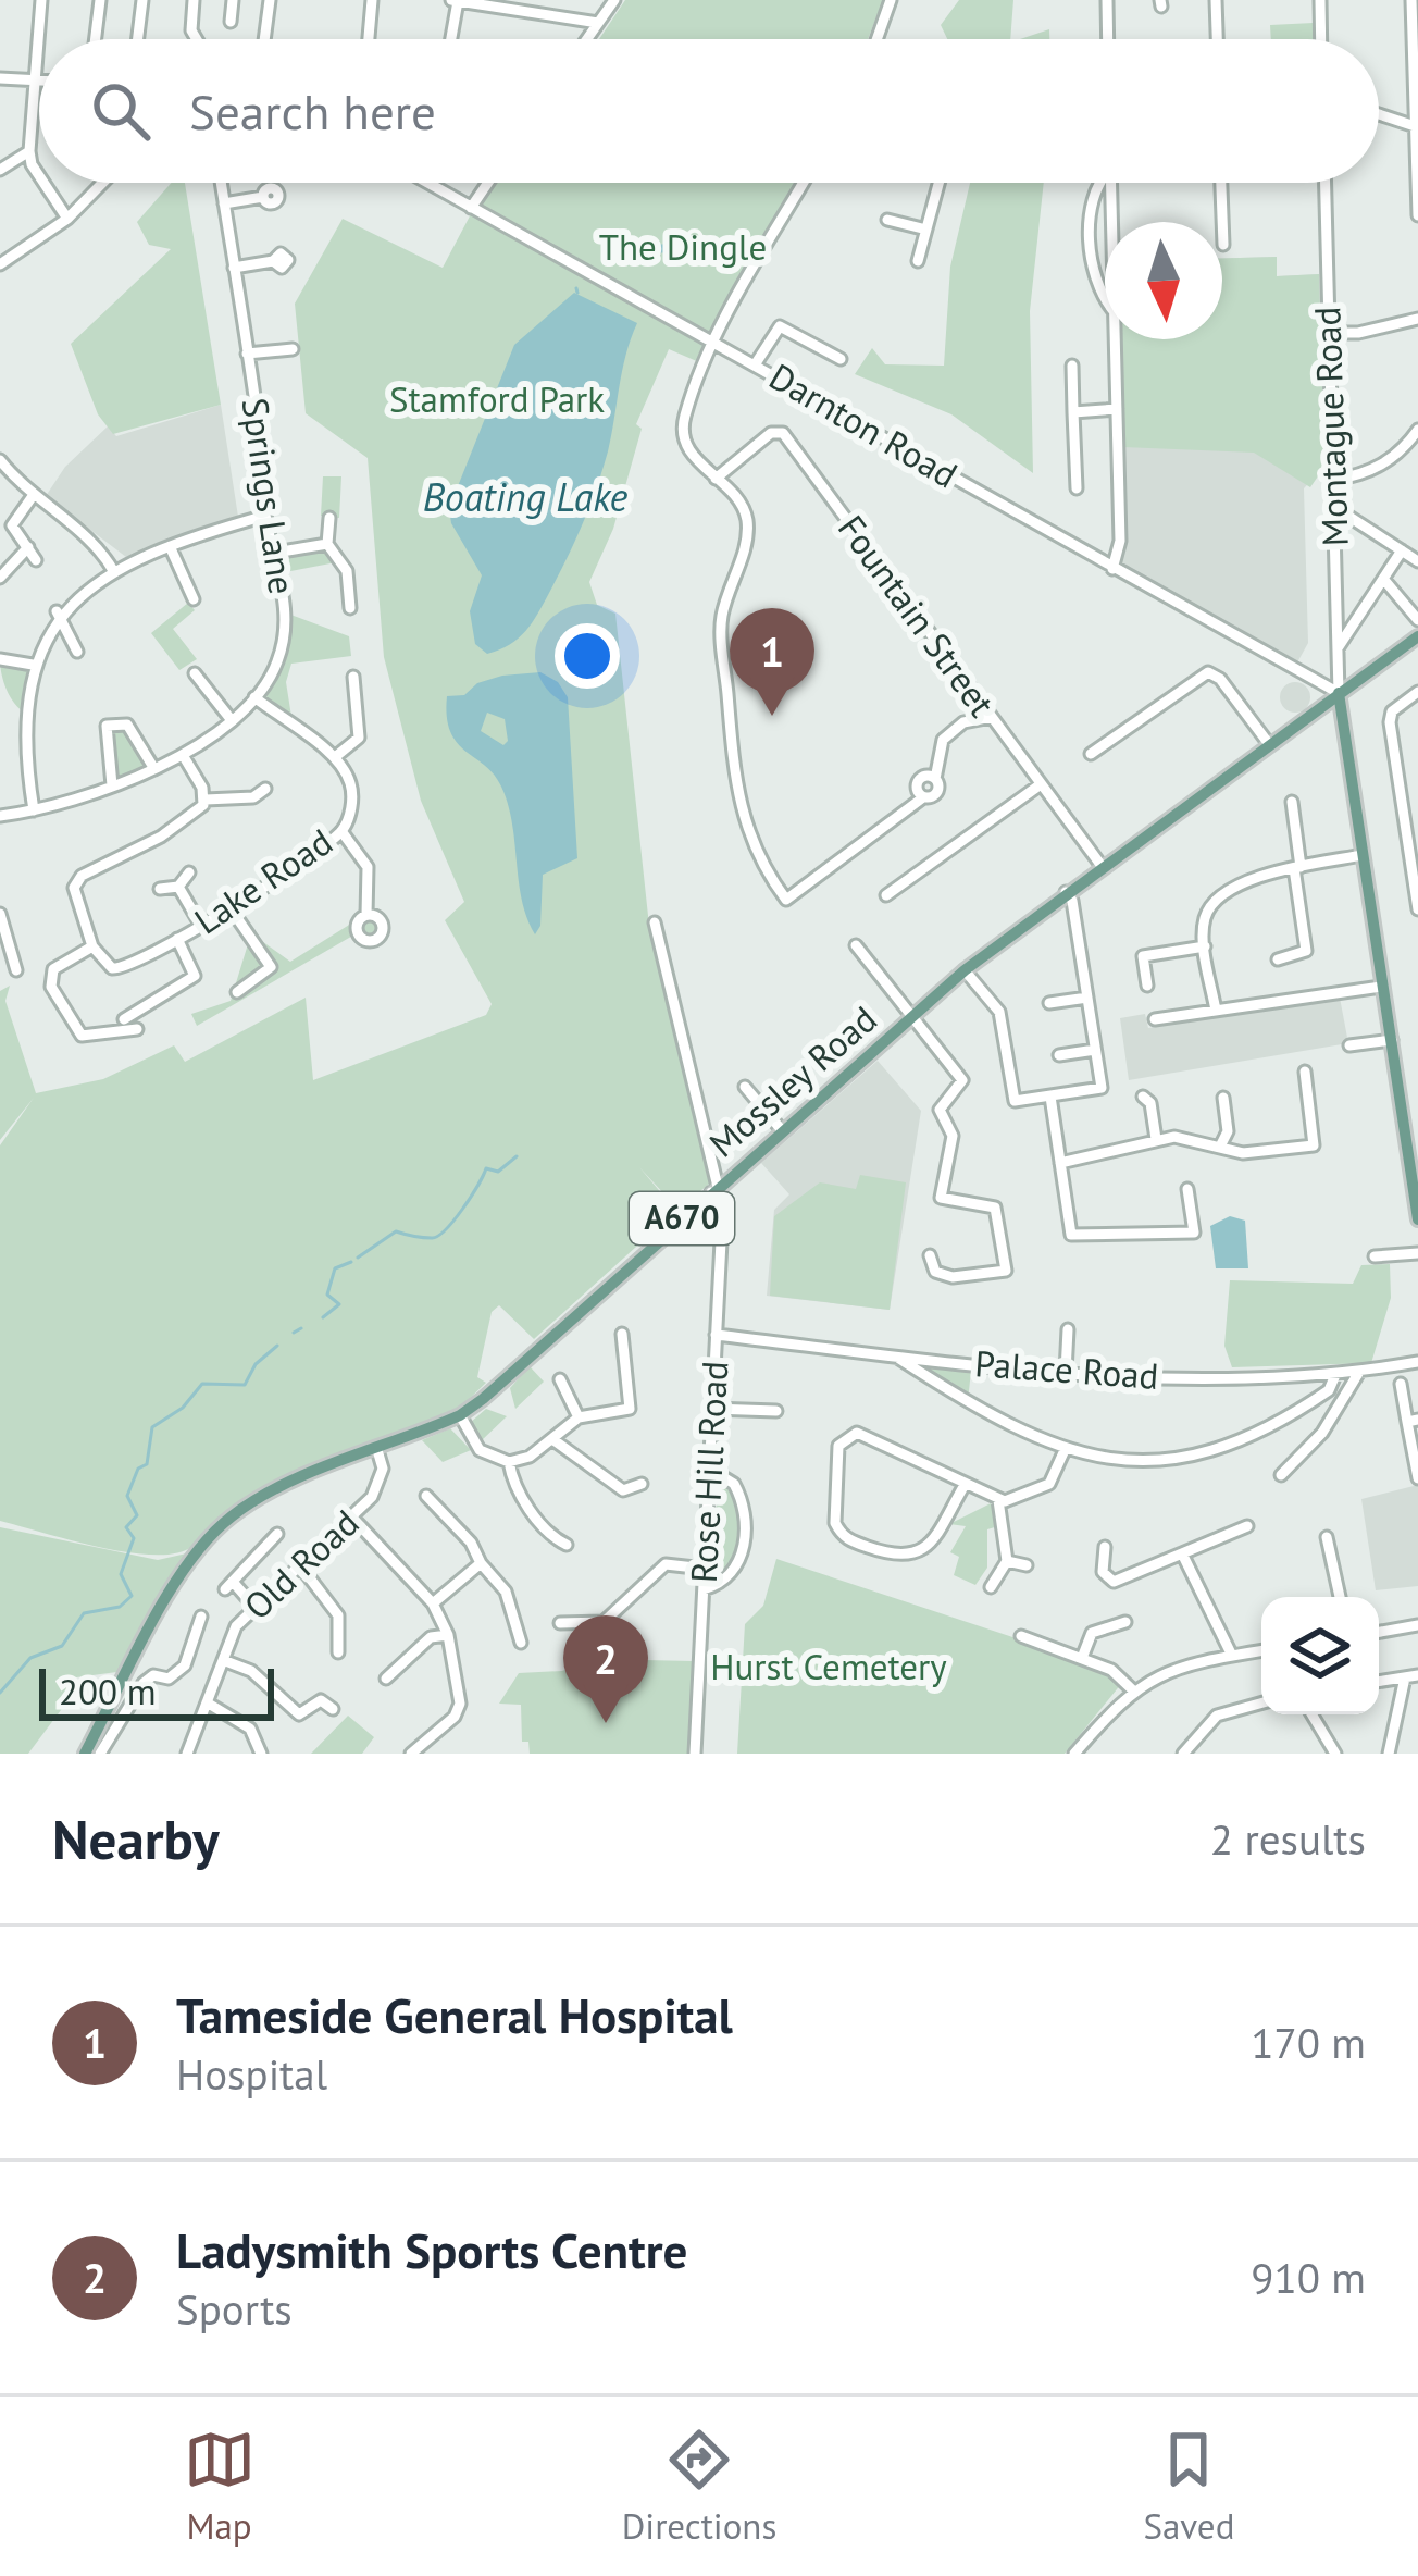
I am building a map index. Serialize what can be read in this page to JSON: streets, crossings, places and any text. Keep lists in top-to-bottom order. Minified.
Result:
{"streets":{"main road":["Mossley Road","A670"],"street":["Darnton Road","Montague Road","Springs Lane","Fountain Street","Lake Road","Palace Road","Rose Hill Road","Old Road"]},"crossings":[["Darnton Road","Montague Road"],["Darnton Road","Mossley Road"],["Montague Road","Mossley Road"],["Fountain Street","Mossley Road"],["Mossley Road","Rose Hill Road"],["Mossley Road","Old Road"],["Palace Road","Rose Hill Road"]],"water":["Boating Lake"],"parks":["The Dingle","Stamford Park","Hurst Cemetery"],"scale_bar":"200 m","north":"bottom","page":{"search":"Search here","pins":["1","2"],"scale":"200 m","heading":["Nearby","2 results"],"list":[{"mark":"1","name":"Tameside General Hospital","note":"Hospital","value":"170 m"},{"mark":"2","name":"Ladysmith Sports Centre","note":"Sports","value":"910 m"}],"nav":["Map","Directions","Saved"]}}
